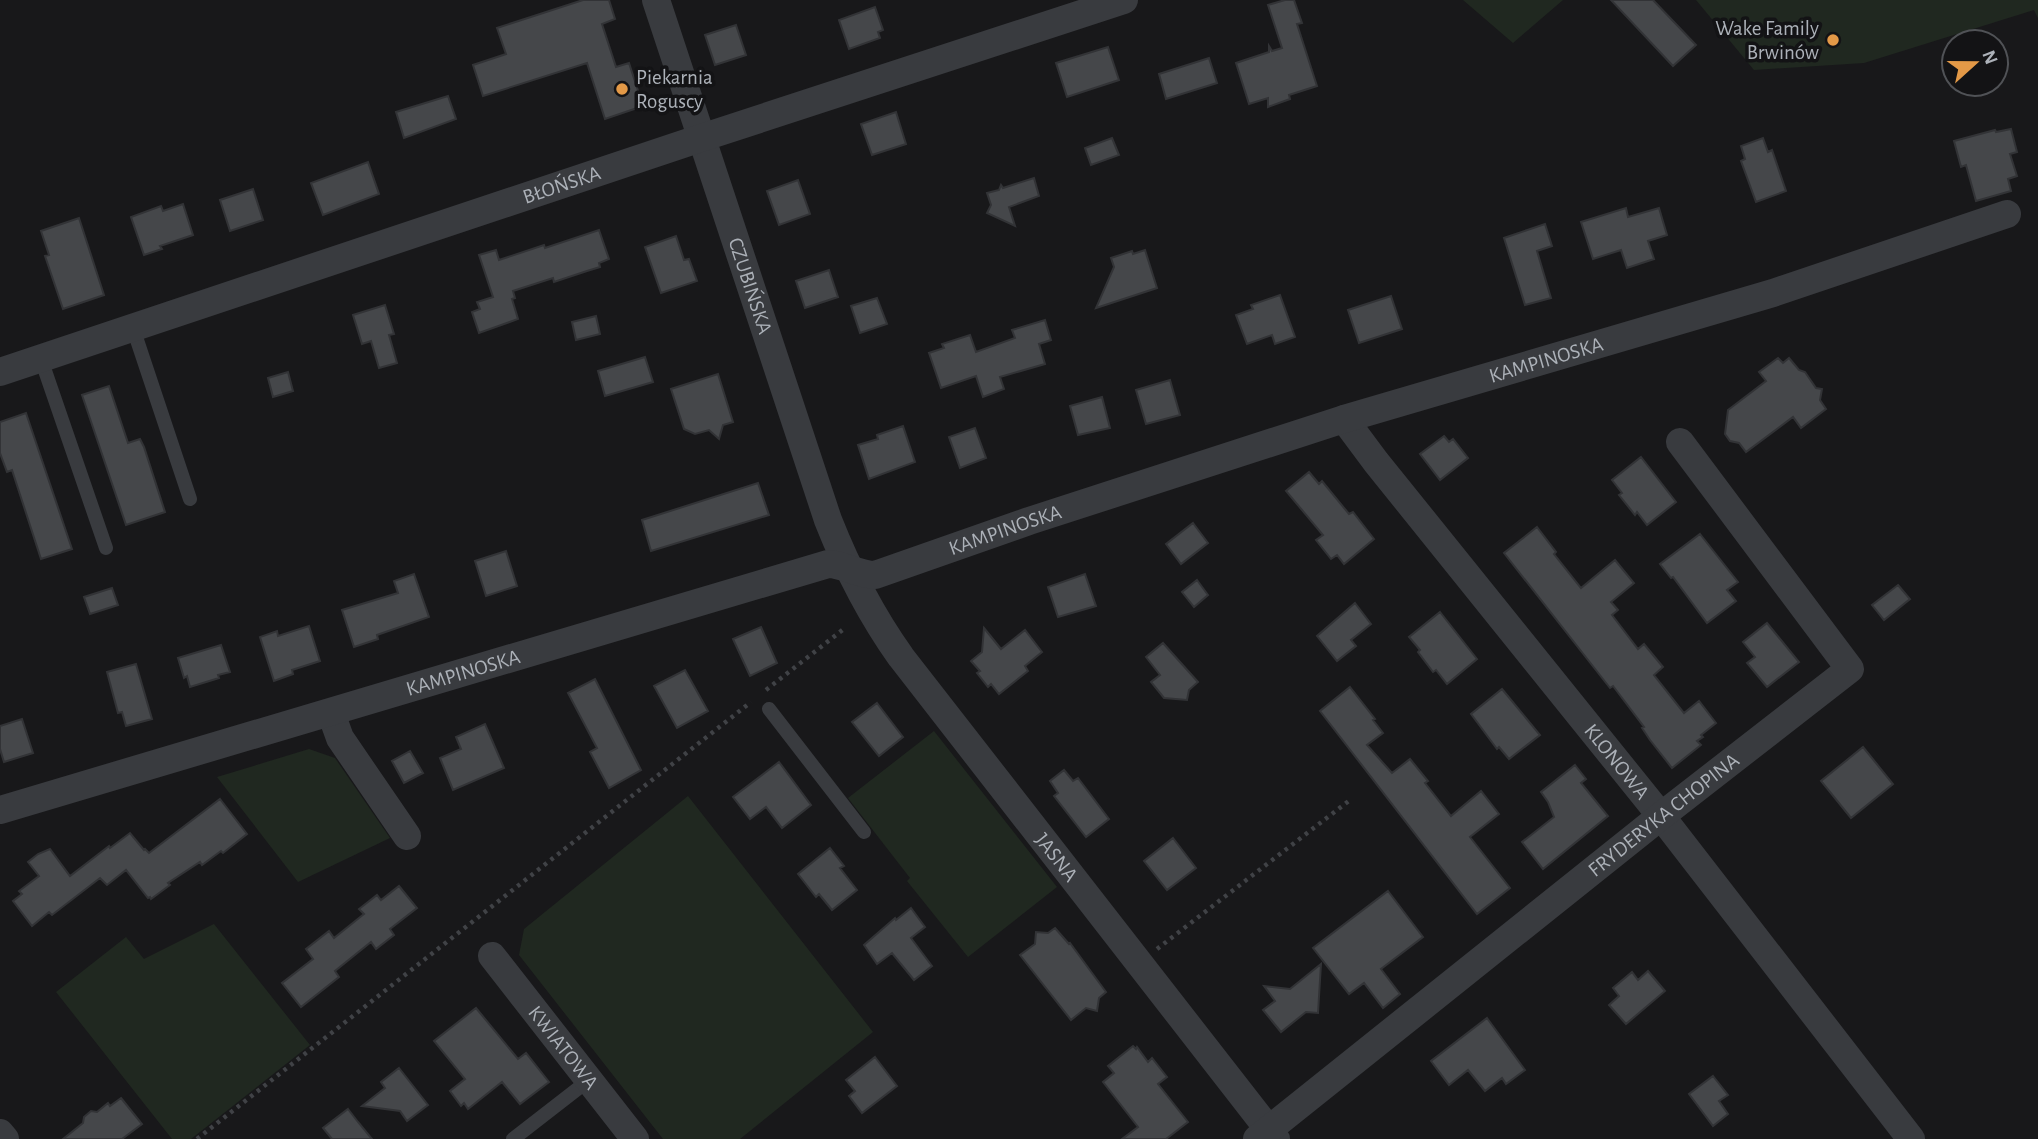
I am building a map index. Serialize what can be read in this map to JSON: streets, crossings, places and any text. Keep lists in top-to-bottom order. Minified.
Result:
{"streets":{"street":["BŁOŃSKA","CZUBIŃSKA","KAMPINOSKA","KLONOWA","FRYDERYKA CHOPINA","JASNA","KWIATOWA"]},"crossings":[["BŁOŃSKA","CZUBIŃSKA"],["CZUBIŃSKA","KAMPINOSKA"],["CZUBIŃSKA","JASNA"],["KAMPINOSKA","KLONOWA"],["KAMPINOSKA","JASNA"],["KLONOWA","FRYDERYKA CHOPINA"],["FRYDERYKA CHOPINA","JASNA"]],"places":["Wake Family Brwinów","Piekarnia Roguscy"],"north":"right"}
